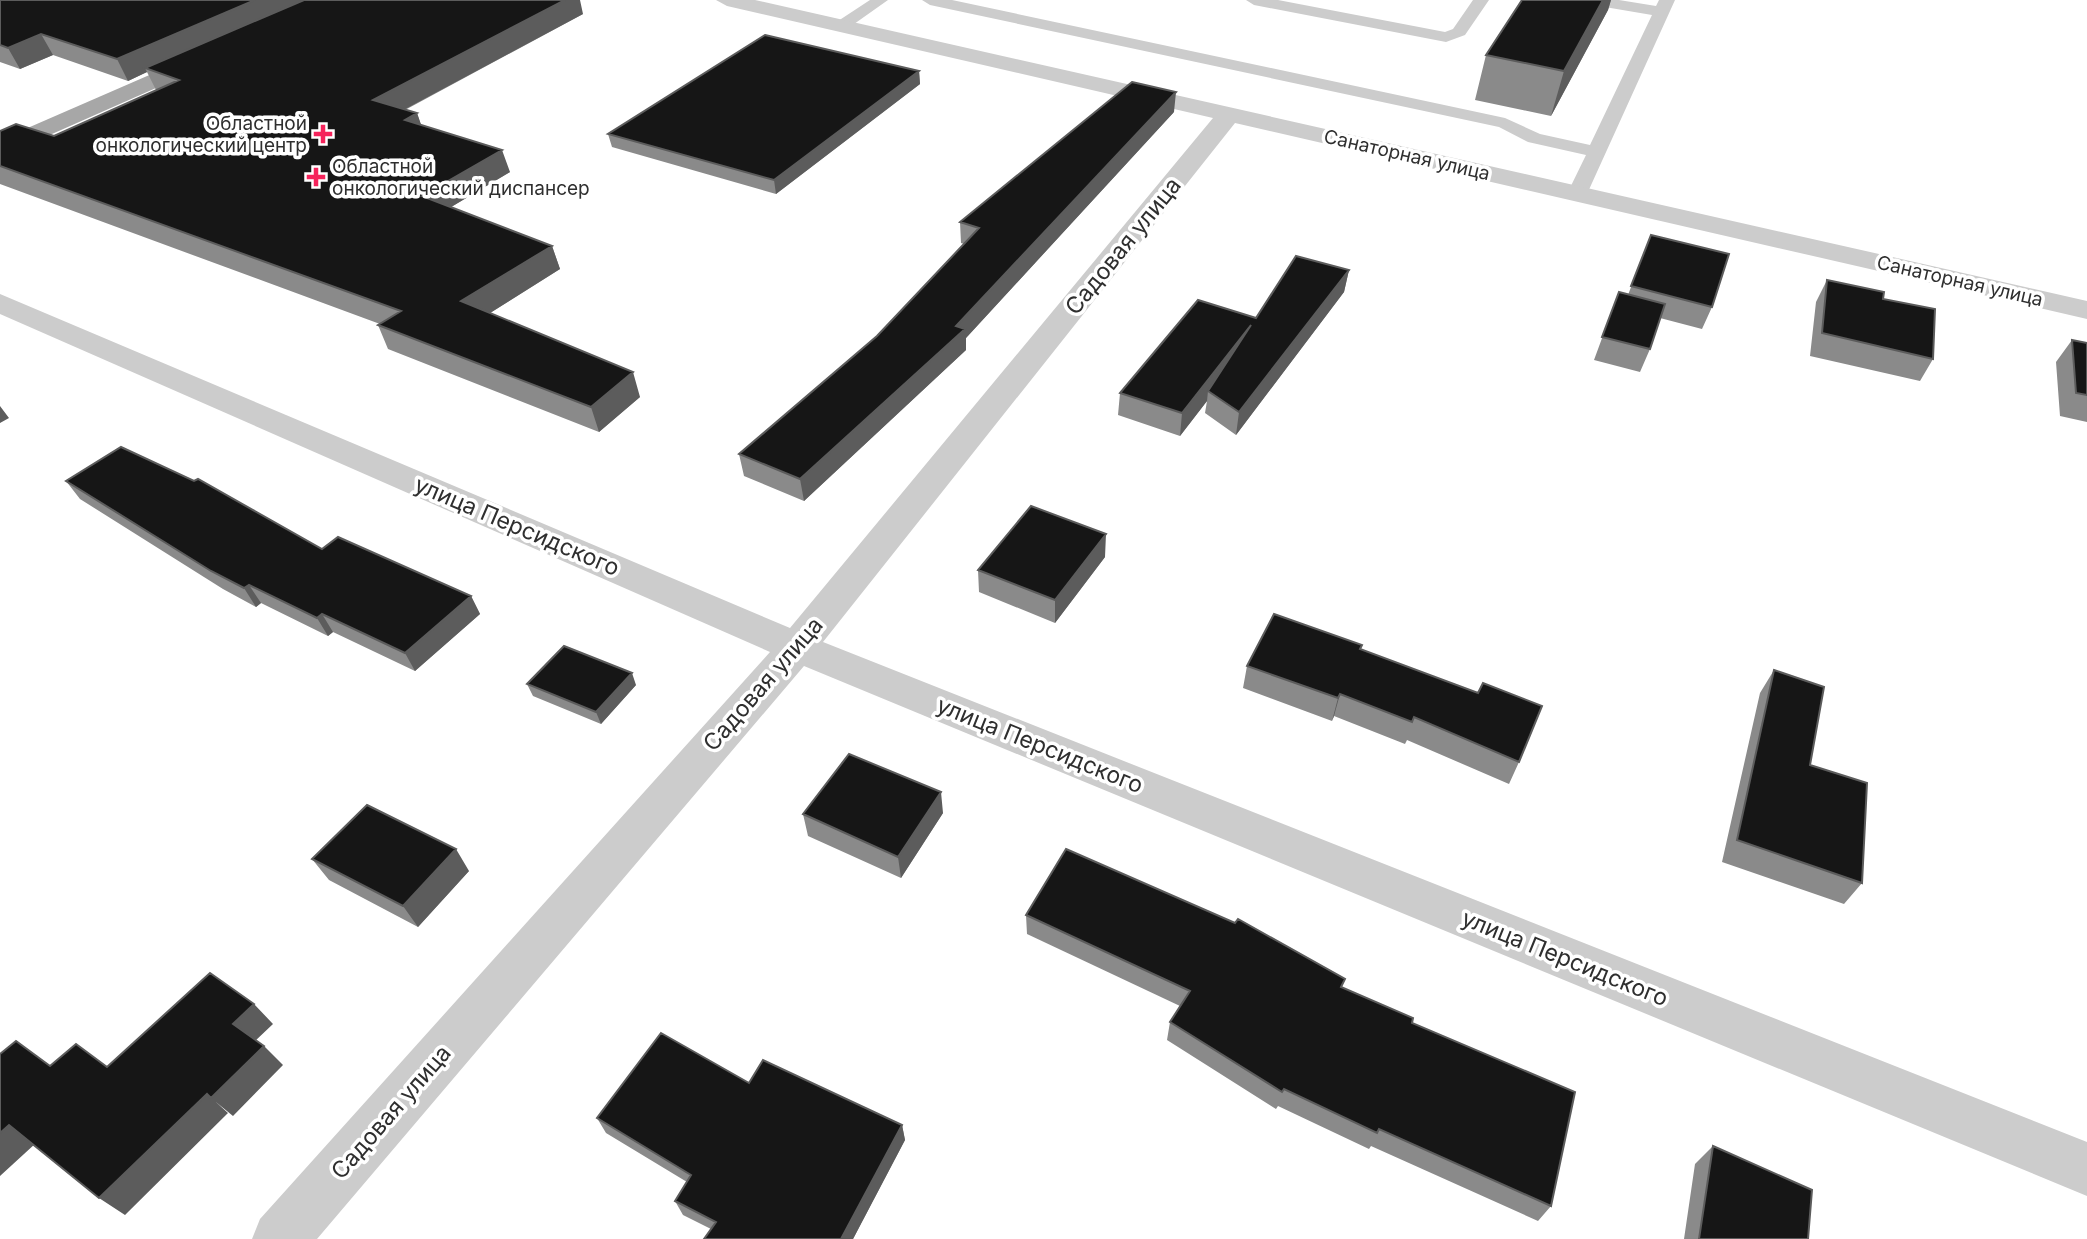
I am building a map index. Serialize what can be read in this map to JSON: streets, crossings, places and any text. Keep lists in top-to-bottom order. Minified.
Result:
{"streets":{"street":["Санаторная улица","Садовая улица","улица Персидского"]},"crossings":[["Санаторная улица","Садовая улица"],["Садовая улица","улица Персидского"]],"places":{"health":["Областной онкологический центр","Областной онкологический диспансер"]}}
